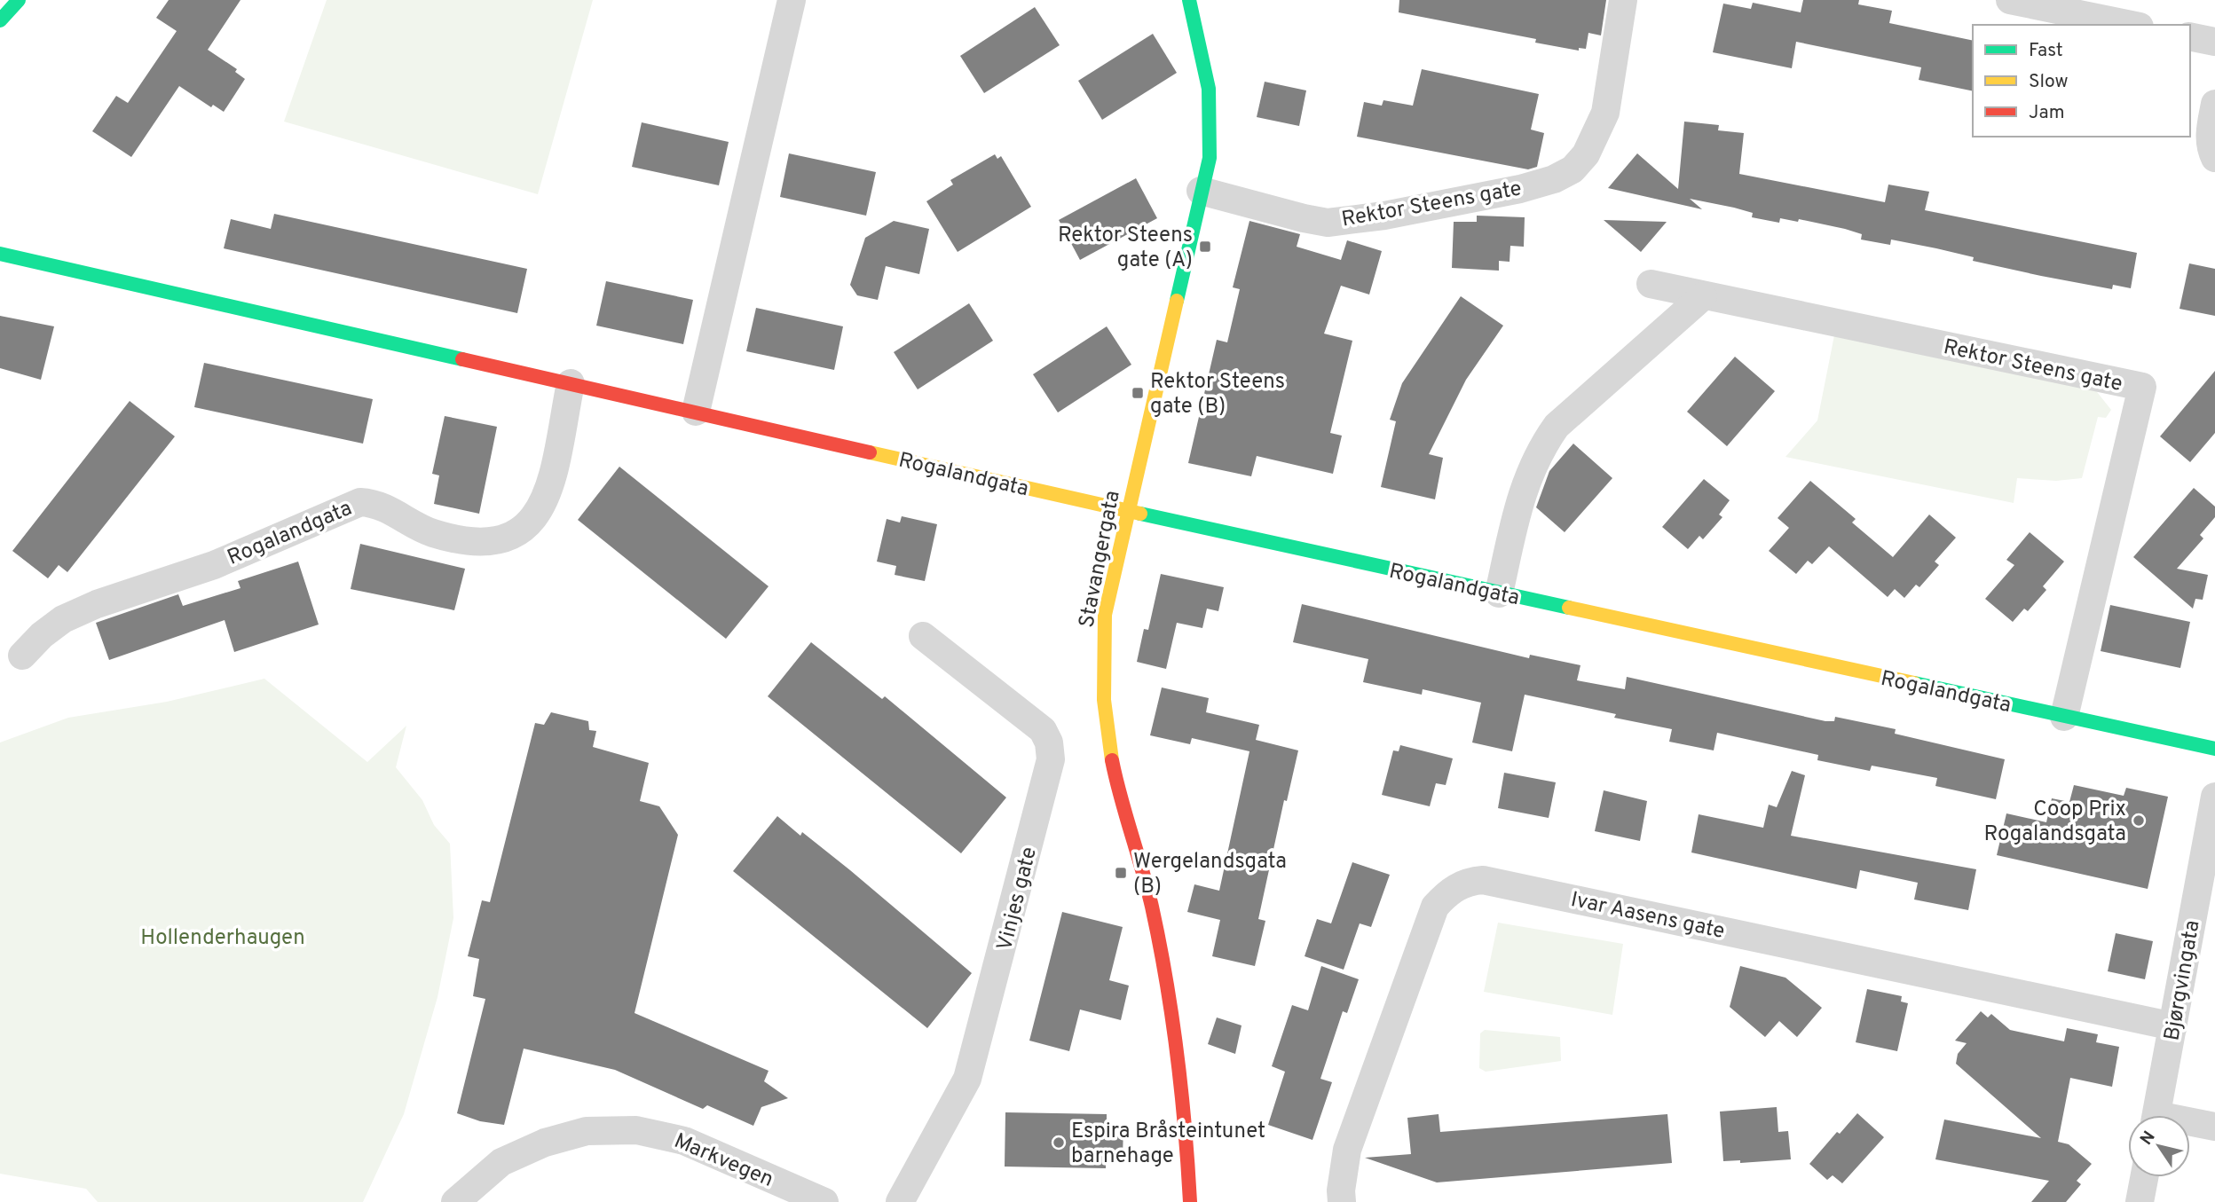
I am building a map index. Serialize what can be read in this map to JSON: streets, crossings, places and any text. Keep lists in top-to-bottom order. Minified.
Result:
{"streets":{"street":["Rektor Steens gate","Rogalandgata","Stavangergata","Vinjes gate","Ivar Aasens gate","Bjørgvingata","Markvegen"]},"crossings":[["Rektor Steens gate","Rogalandgata"],["Rektor Steens gate","Stavangergata"],["Rogalandgata","Stavangergata"],["Ivar Aasens gate","Bjørgvingata"]],"parks":["Hollenderhaugen"],"places":{"transit":["Rektor Steens gate (A)","Rektor Steens gate (B)","Wergelandsgata (B)"],"other":["Coop Prix Rogalandsgata","Espira Bråsteintunet barnehage"]},"legend":["Fast","Slow","Jam"],"north":"top left"}
